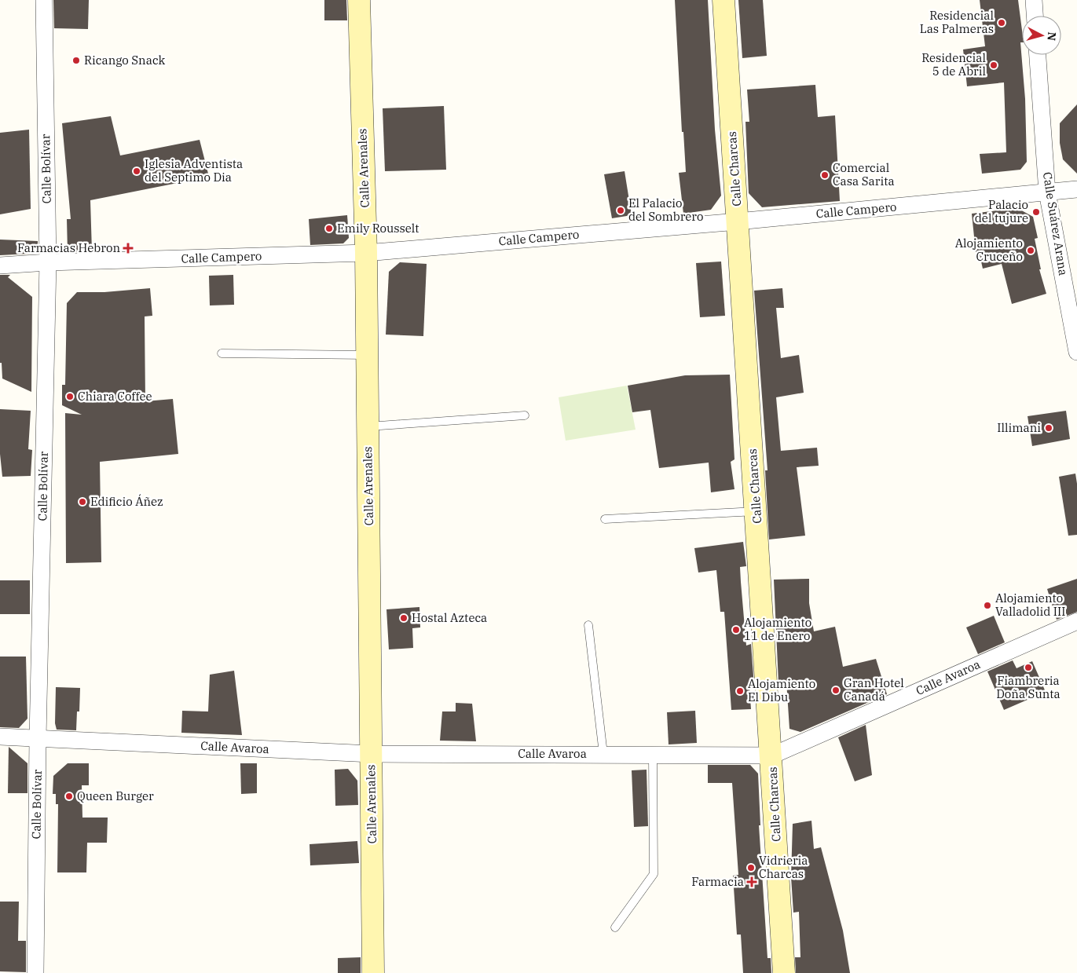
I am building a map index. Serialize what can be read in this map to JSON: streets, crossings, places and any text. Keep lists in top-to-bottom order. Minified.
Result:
{"streets":{"street":["Calle Arenales","Calle Bolívar","Calle Charcas","Calle Campero","Calle Suárez Arana","Calle Avaroa"]},"crossings":[["Calle Arenales","Calle Campero"],["Calle Arenales","Calle Avaroa"],["Calle Bolívar","Calle Campero"],["Calle Bolívar","Calle Avaroa"],["Calle Charcas","Calle Campero"],["Calle Charcas","Calle Avaroa"],["Calle Campero","Calle Suárez Arana"]],"places":{"other":["Residencial Las Palmeras","Ricango Snack","Residencial 5 de Abril","Iglesia Adventista del Septimo Dia","Comercial Casa Sarita","El Palacio del Sombrero","Palacio del tujure","Emily Rousselt","Alojamiento Cruceño","Chiara Coffee","Illimani","Edificio Áñez","Alojamiento Valladolid III","Hostal Azteca","Alojamiento 11 de Enero","Fiambreria Doña Sunta","Gran Hotel Canadá","Alojamiento El Dibu","Queen Burger","Vidrieria Charcas"],"health":["Farmacias Hebron","Farmacia"]},"north":"right"}
